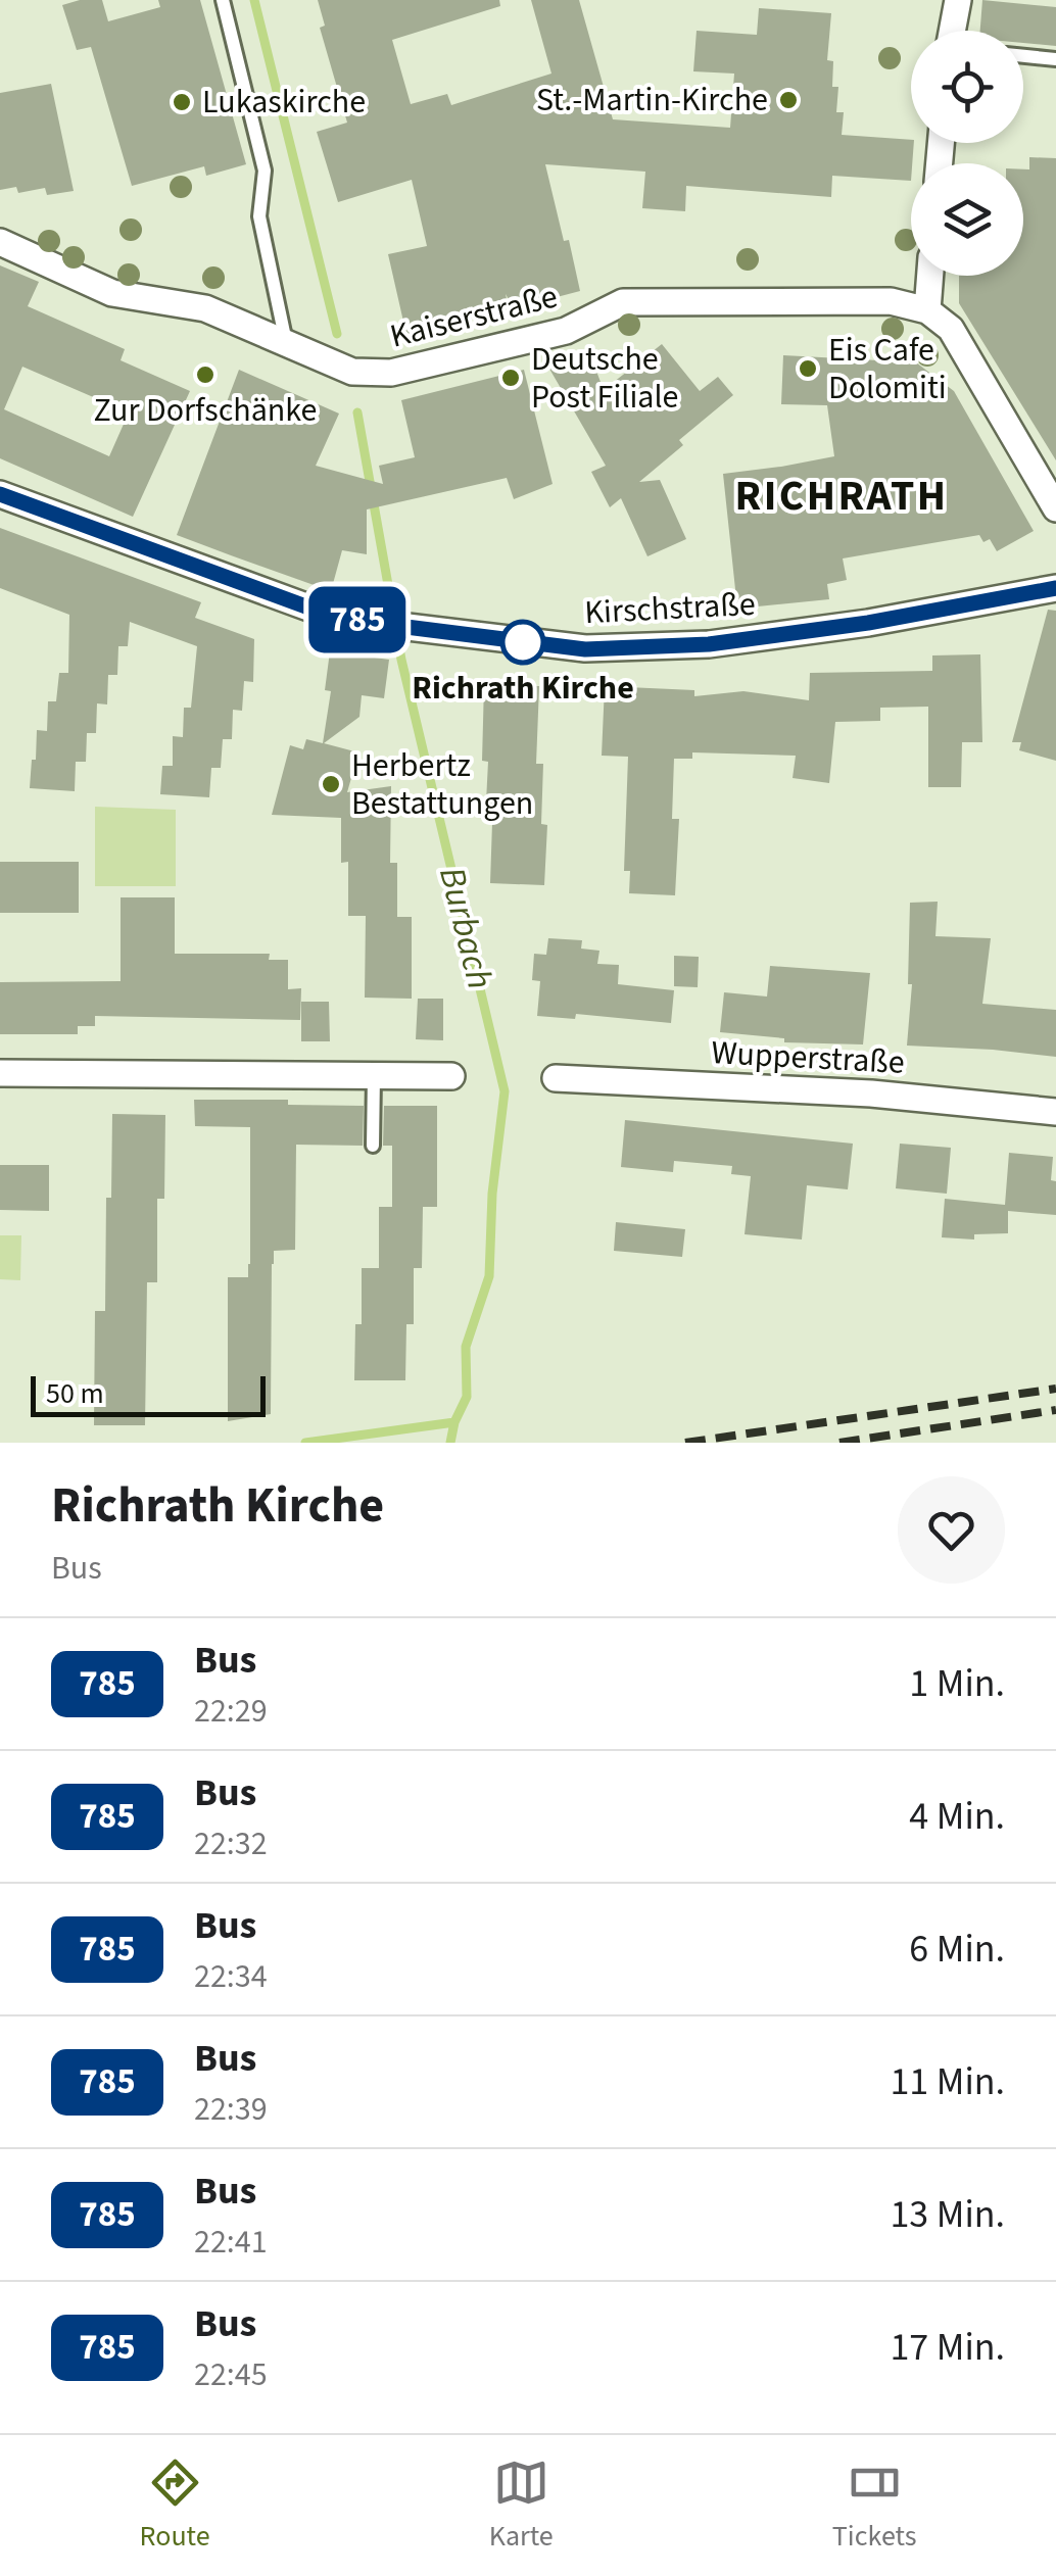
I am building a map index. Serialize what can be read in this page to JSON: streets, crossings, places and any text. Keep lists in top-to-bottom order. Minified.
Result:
{"streets":{"street":["Kaiserstraße","Kirschstraße","Wupperstraße"]},"districts":["RICHRATH"],"water":["Burbach"],"places":["St.-Martin-Kirche","Lukaskirche","Eis Cafe Dolomiti","Zur Dorfschänke","Deutsche Post Filiale","Richrath Kirche","Herbertz Bestattungen"],"lines":["bus line 785"],"scale_bar":"50 m","page":{"on_map":"785","scale":"50 m","heading":["Richrath Kirche","Bus"],"list":[{"mark":"785","name":"Bus","note":"22:29","value":"1 Min."},{"mark":"785","name":"Bus","note":"22:32","value":"4 Min."},{"mark":"785","name":"Bus","note":"22:34","value":"6 Min."},{"mark":"785","name":"Bus","note":"22:39","value":"11 Min."},{"mark":"785","name":"Bus","note":"22:41","value":"13 Min."},{"mark":"785","name":"Bus","note":"22:45","value":"17 Min."}],"tabs":["Route","Karte","Tickets"]}}
